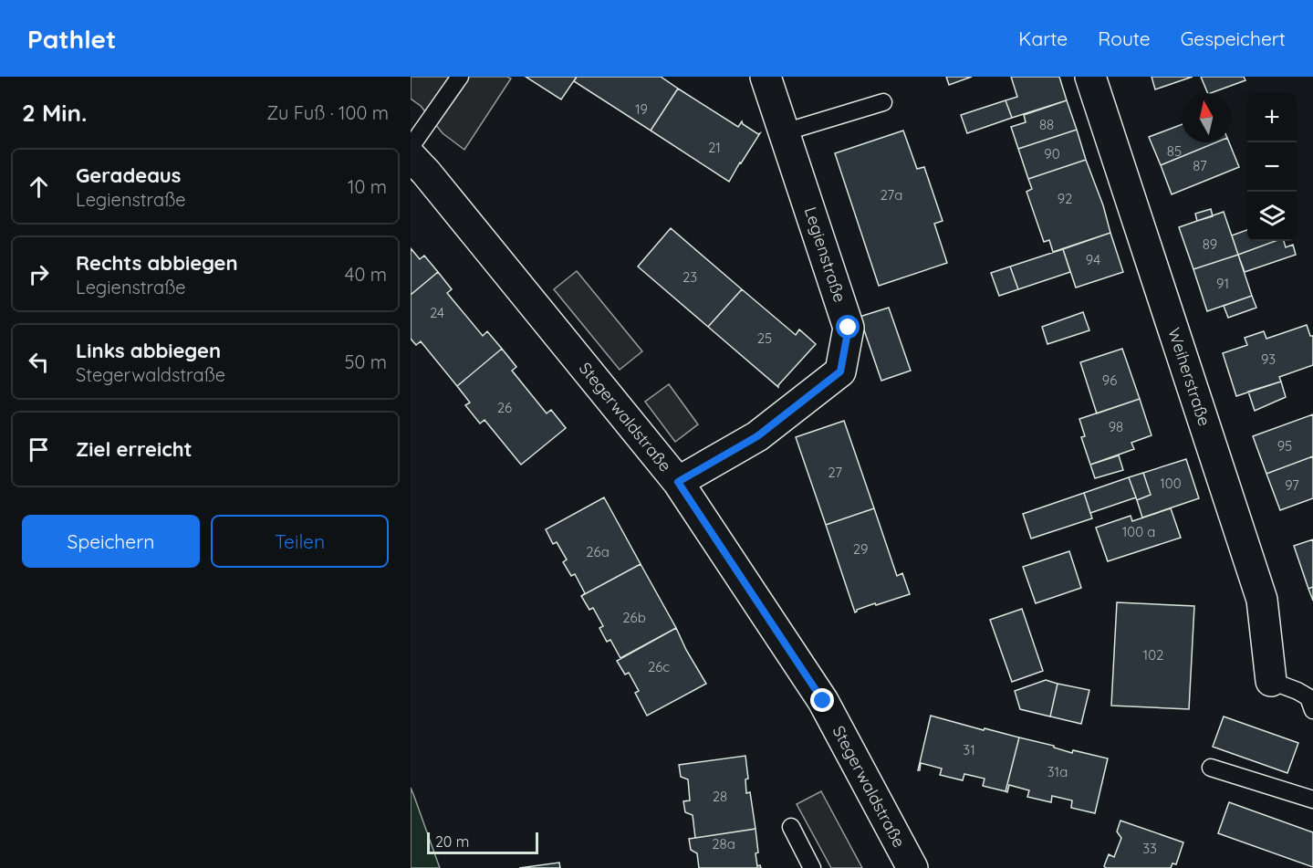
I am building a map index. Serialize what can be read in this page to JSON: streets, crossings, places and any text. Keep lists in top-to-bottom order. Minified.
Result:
{"streets":{"street":["Legienstraße","Weiherstraße","Stegerwaldstraße"]},"crossings":[["Legienstraße","Stegerwaldstraße"]],"house_numbers":["19","88","21","85","90","87","27a","92","89","94","23","91","24","25","93","96","26","98","95","27","100","97","100 a","29","26a","26b","102","26c","31","31a","28","28a","33"],"scale_bar":"20 m","north":"top","page":{"header":"Pathlet","nav":["Karte","Route","Gespeichert"],"heading":["2 Min.","Zu Fuß · 100 m"],"map_buttons":["+","−"],"list":[["Geradeaus","Legienstraße","10 m"],["Rechts abbiegen","Legienstraße","40 m"],["Links abbiegen","Stegerwaldstraße","50 m"],"Ziel erreicht"],"buttons":["Speichern","Teilen"],"scale":"20 m"}}
